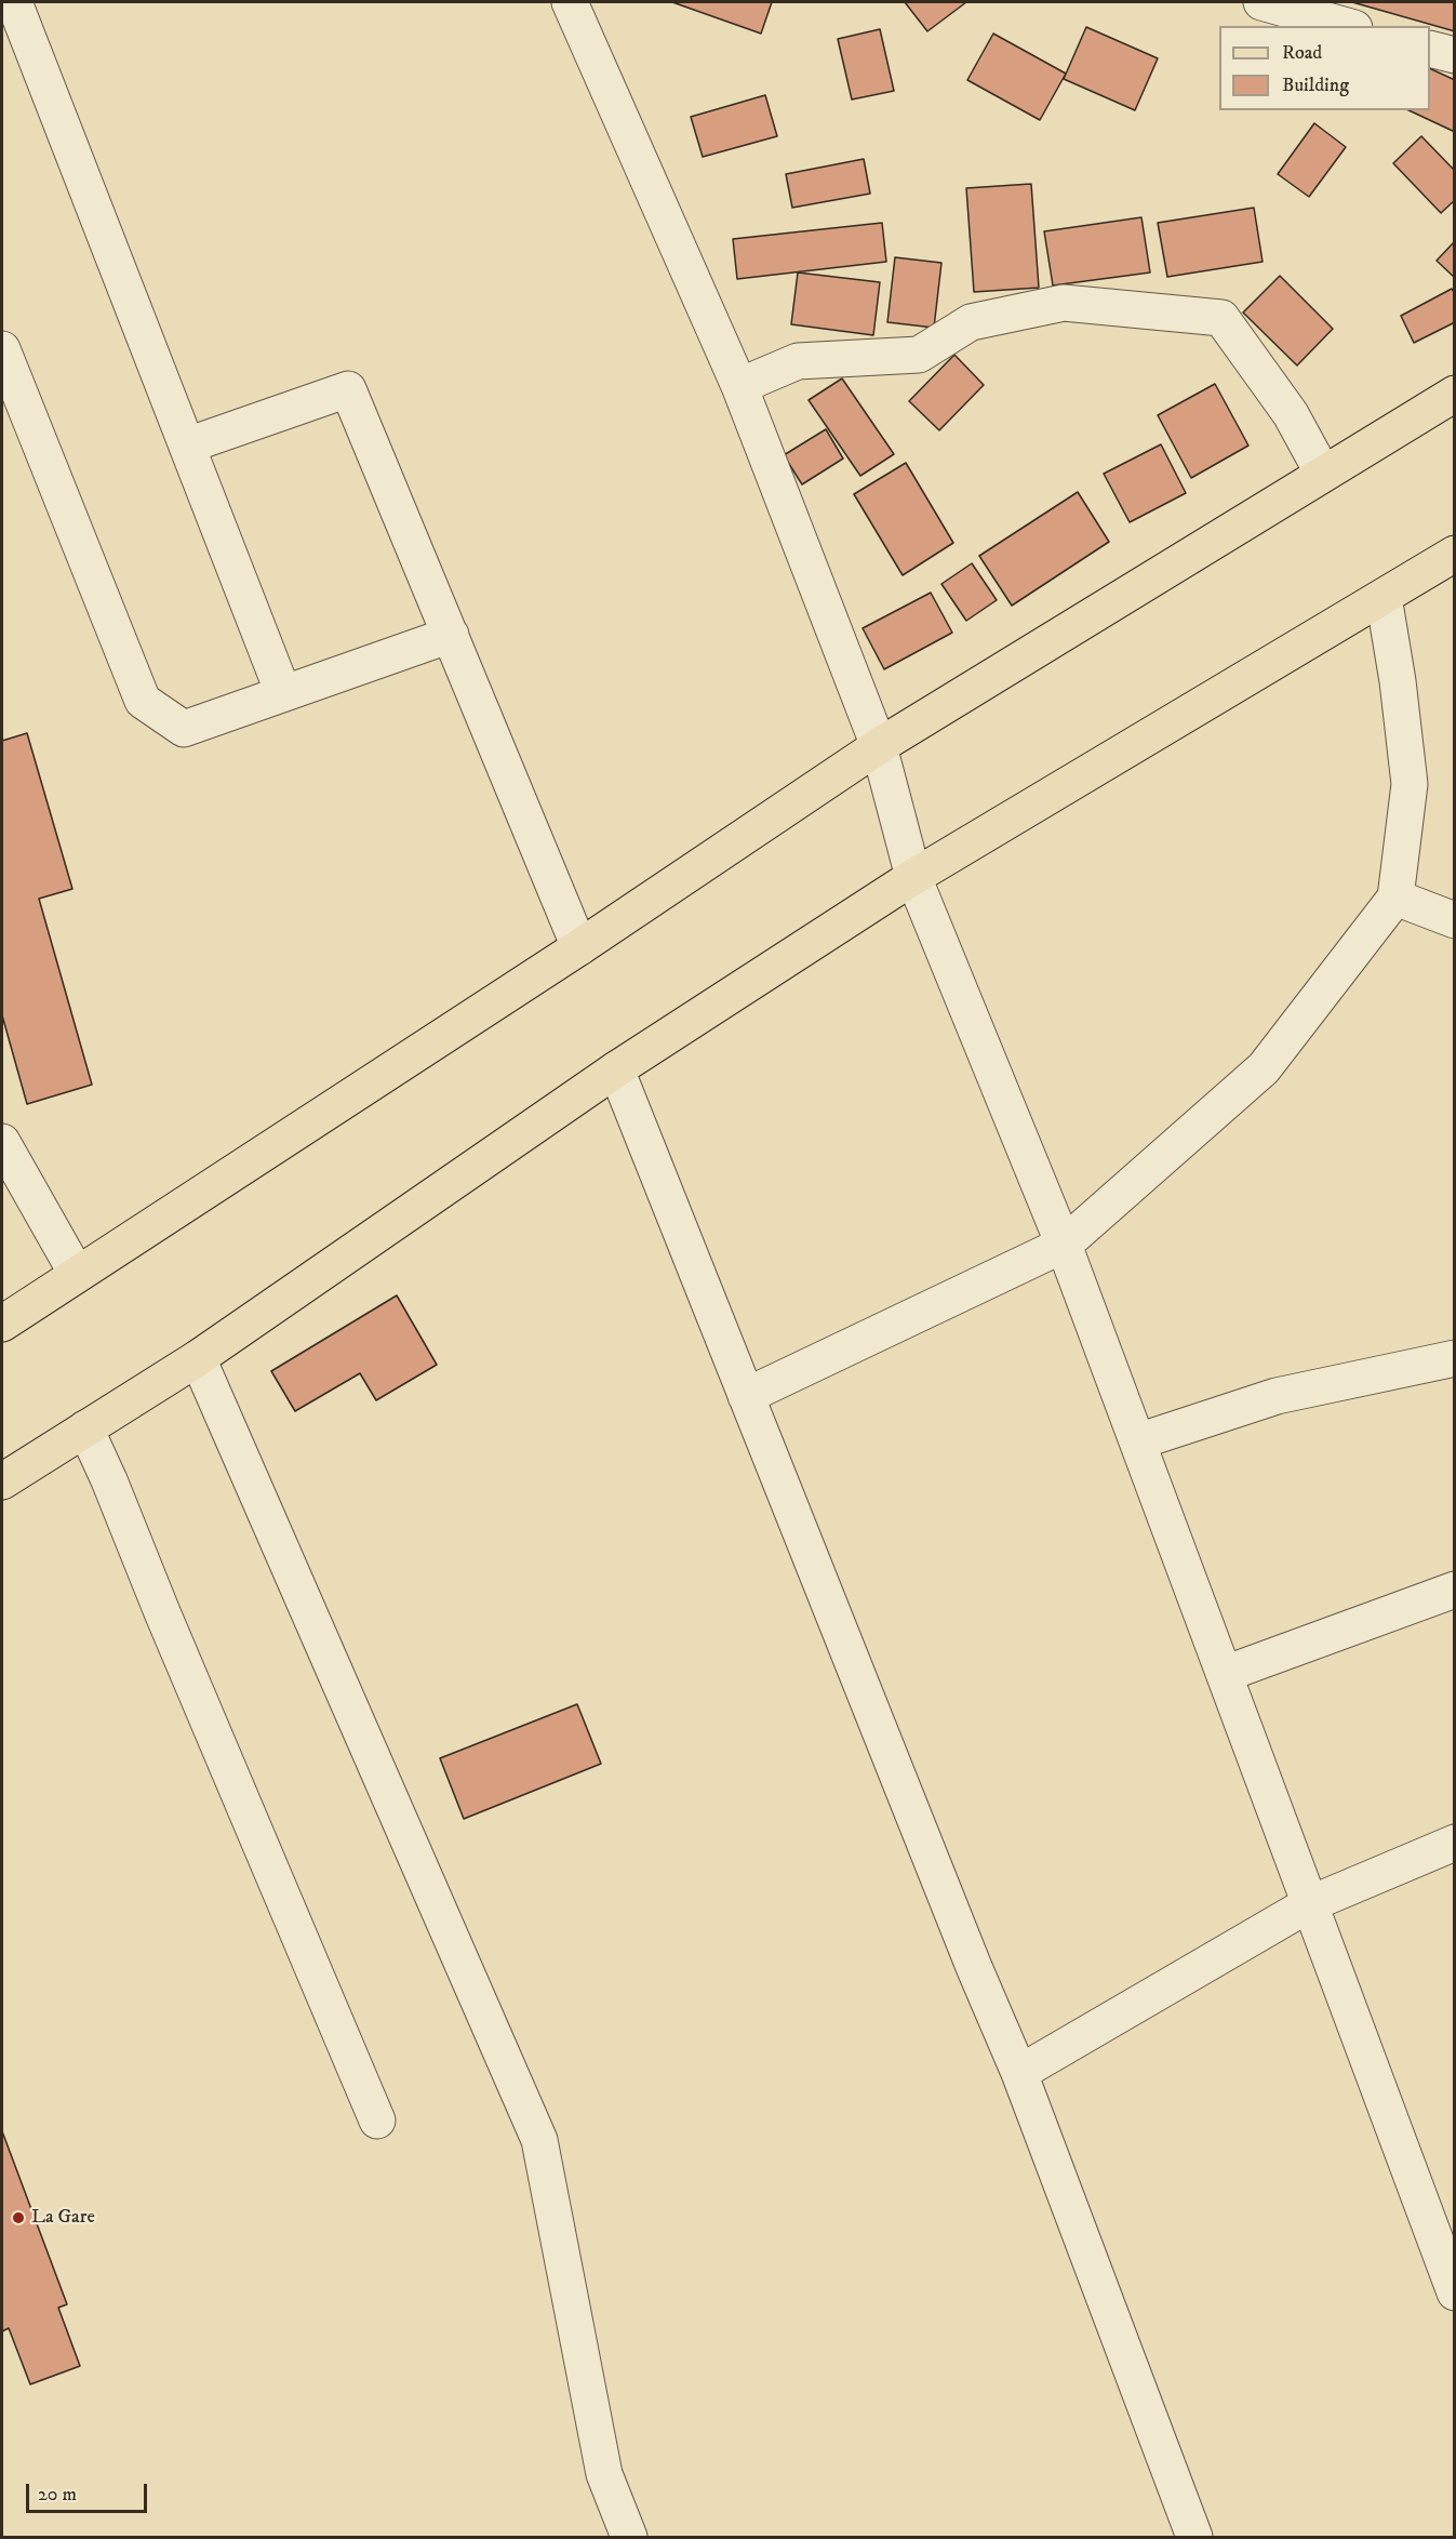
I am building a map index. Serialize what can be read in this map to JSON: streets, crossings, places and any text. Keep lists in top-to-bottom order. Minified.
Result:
{"places":["La Gare"],"legend":["Road","Building"],"scale_bar":"20 m"}
